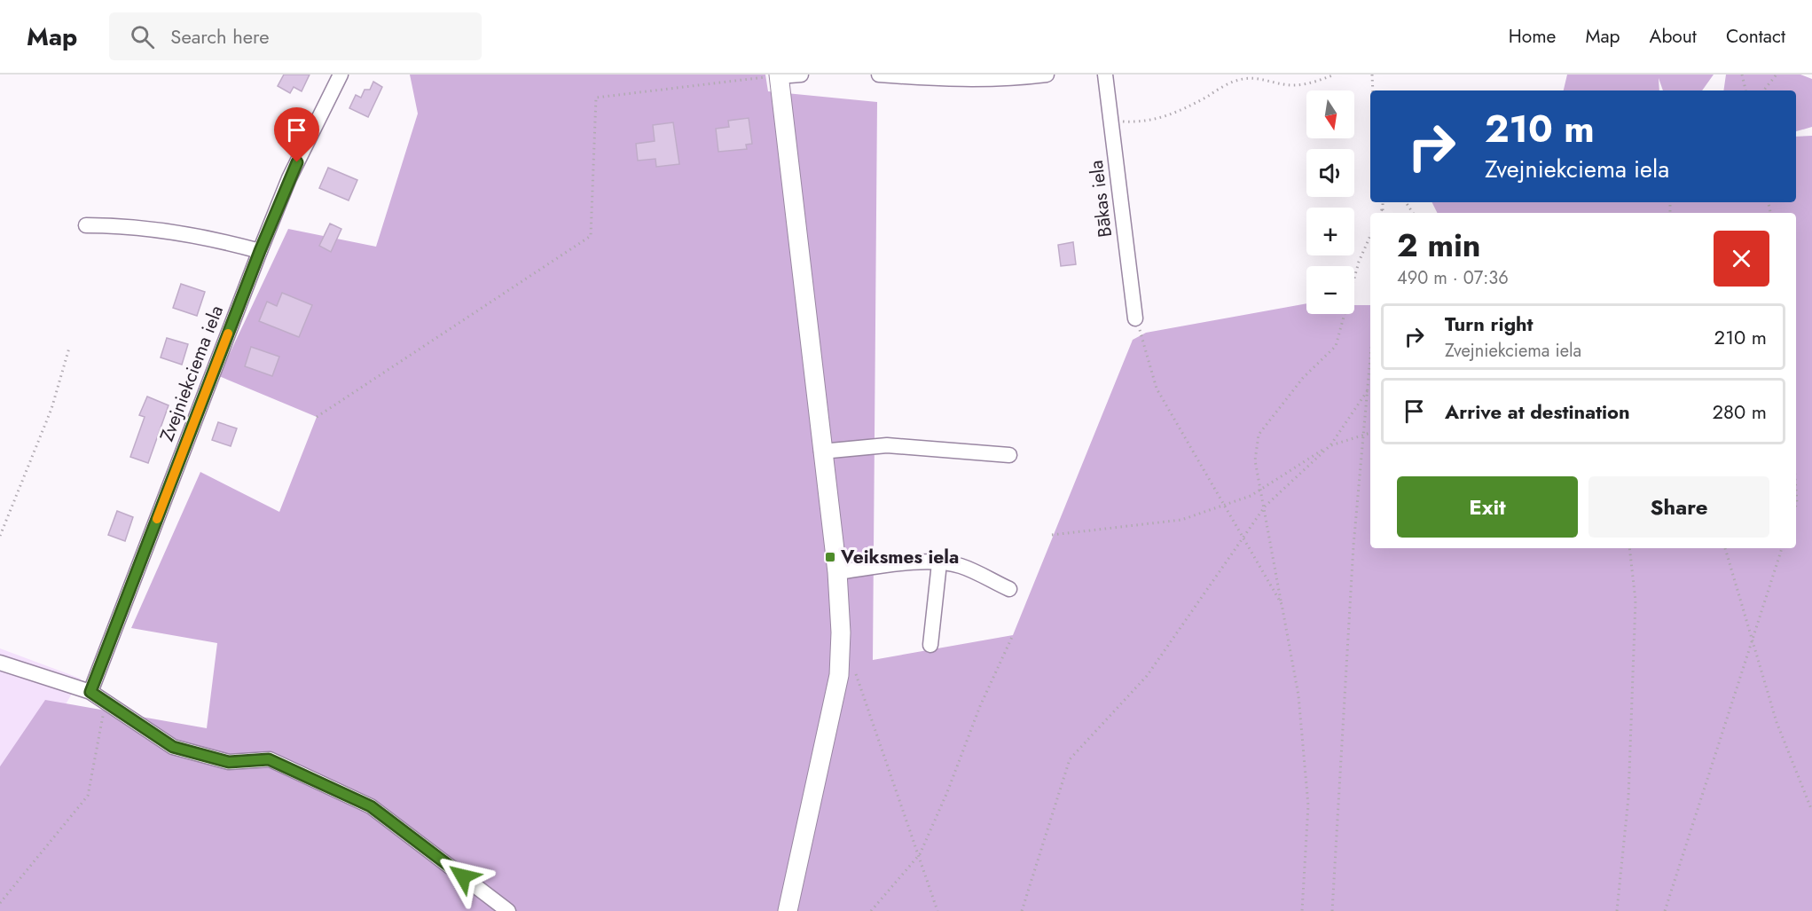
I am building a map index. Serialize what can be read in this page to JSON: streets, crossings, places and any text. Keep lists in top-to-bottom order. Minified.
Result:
{"streets":{"street":["Bākas iela","Zvejniekciema iela"]},"places":{"transit":["Veiksmes iela"]},"north":"bottom","page":{"header":"Map","search":"Search here","nav":["Home","Map","About","Contact"],"map_buttons":["+","−"],"turn":["210 m","Zvejniekciema iela"],"heading":["2 min","490 m · 07:36"],"list":[{"name":"Turn right","note":"Zvejniekciema iela","value":"210 m"},{"name":"Arrive at destination","value":"280 m"}],"buttons":["Exit","Share"]}}
